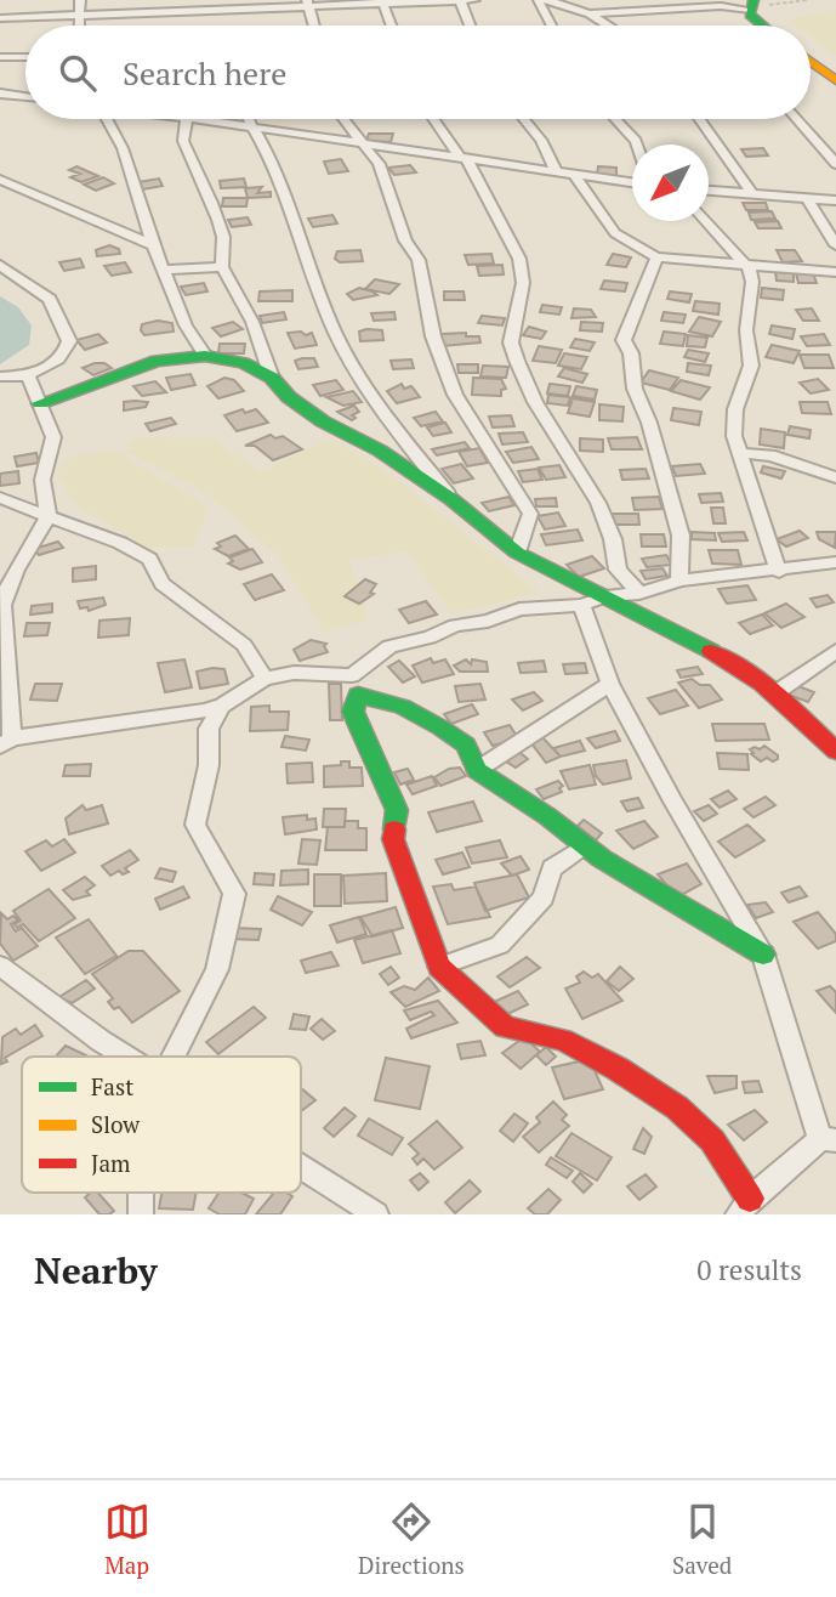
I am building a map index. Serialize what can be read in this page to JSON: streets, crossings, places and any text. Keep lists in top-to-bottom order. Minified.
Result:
{"legend":["Fast","Slow","Jam"],"north":"bottom left","page":{"search":"Search here","heading":["Nearby","0 results"],"nav":["Map","Directions","Saved"]}}
